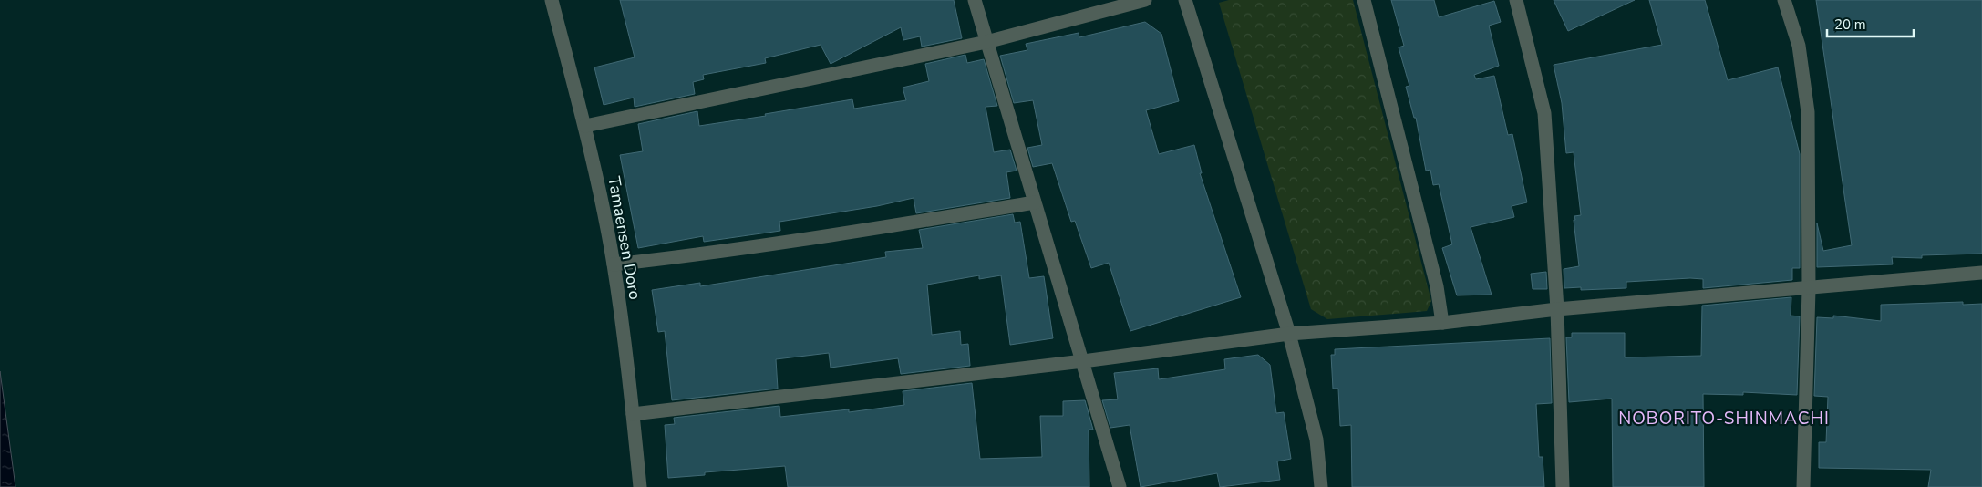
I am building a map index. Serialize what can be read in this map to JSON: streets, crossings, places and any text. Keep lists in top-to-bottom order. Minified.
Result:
{"streets":{"street":["Tamaensen Doro"]},"districts":["NOBORITO-SHINMACHI"],"scale_bar":"20 m"}
